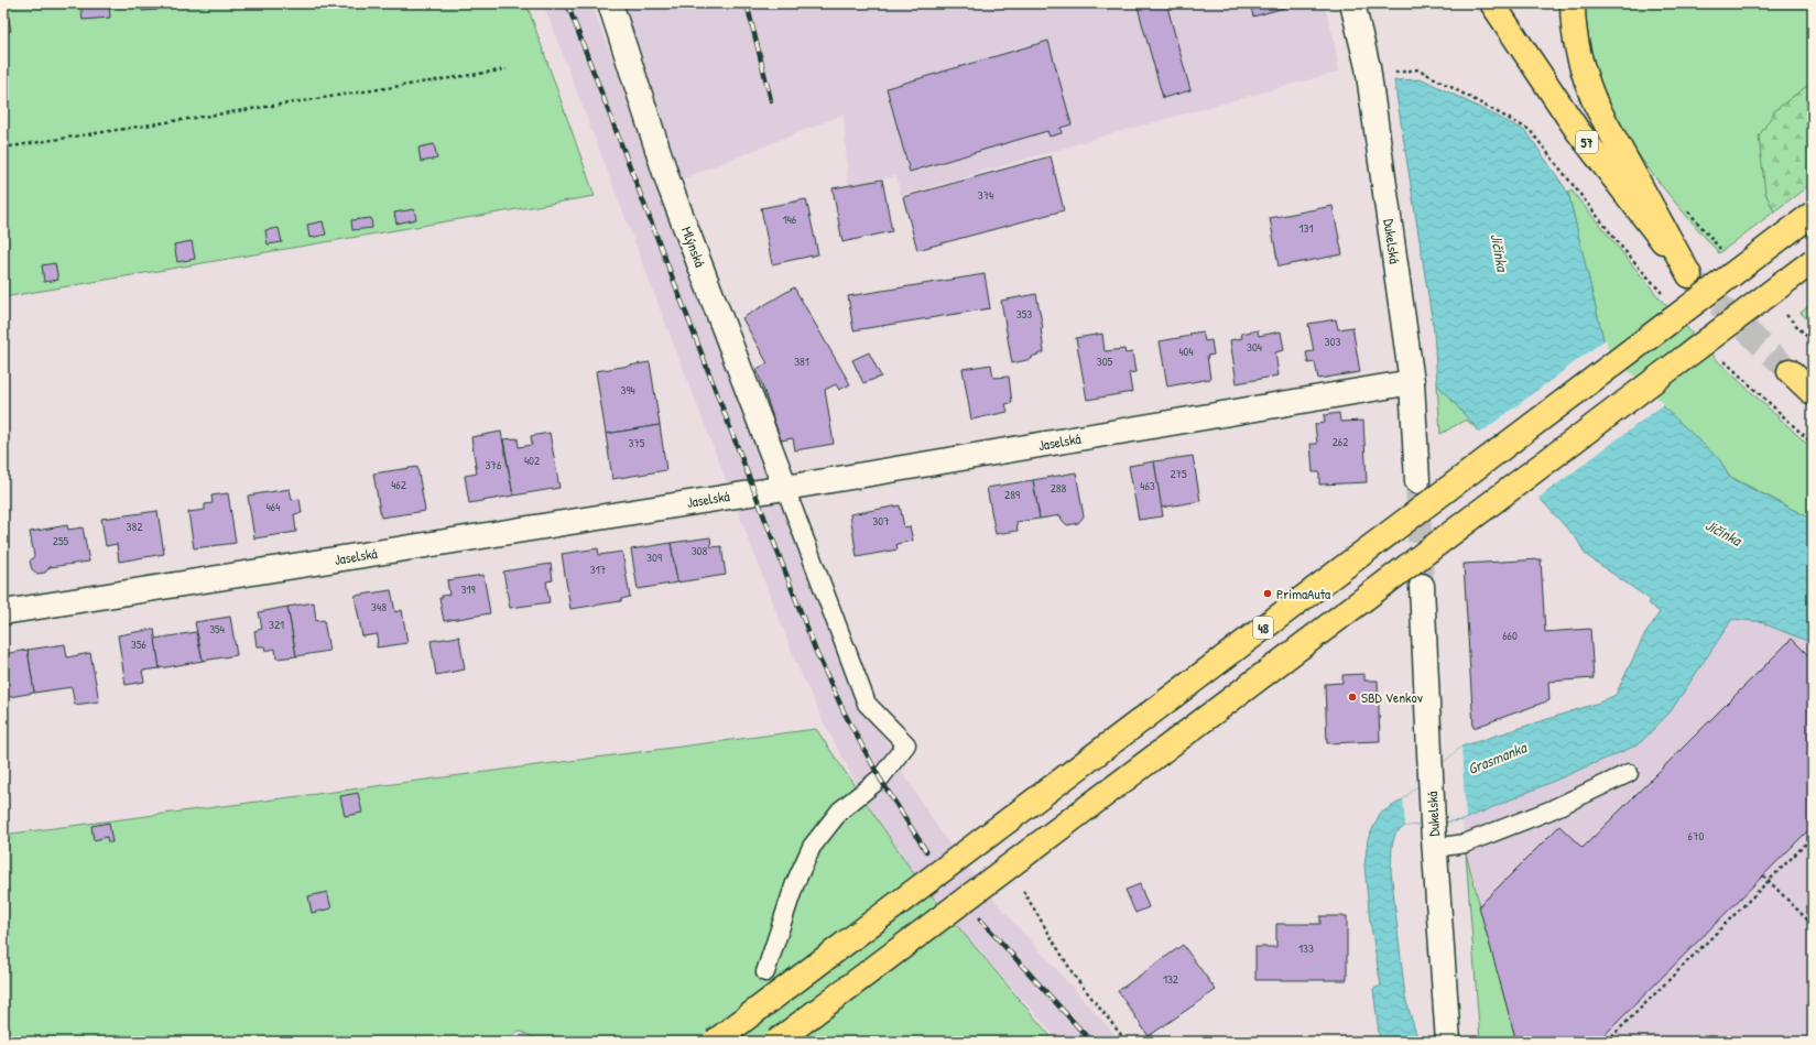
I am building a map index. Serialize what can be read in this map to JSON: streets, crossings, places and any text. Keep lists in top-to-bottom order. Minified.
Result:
{"streets":{"main road":["57","48"],"street":["Dukelská","Mlýnská","Jaselská"]},"crossings":[["Dukelská","Jaselská"],["Mlýnská","Jaselská"]],"water":["Jičínka","Grasmanka"],"places":["PrimaAuta","SBD Venkov"],"house_numbers":["374","146","131","353","303","304","404","381","305","394","262","375","402","376","275","462","463","288","289","464","307","382","255","308","309","317","319","348","321","354","660","356","670","133","132"]}
